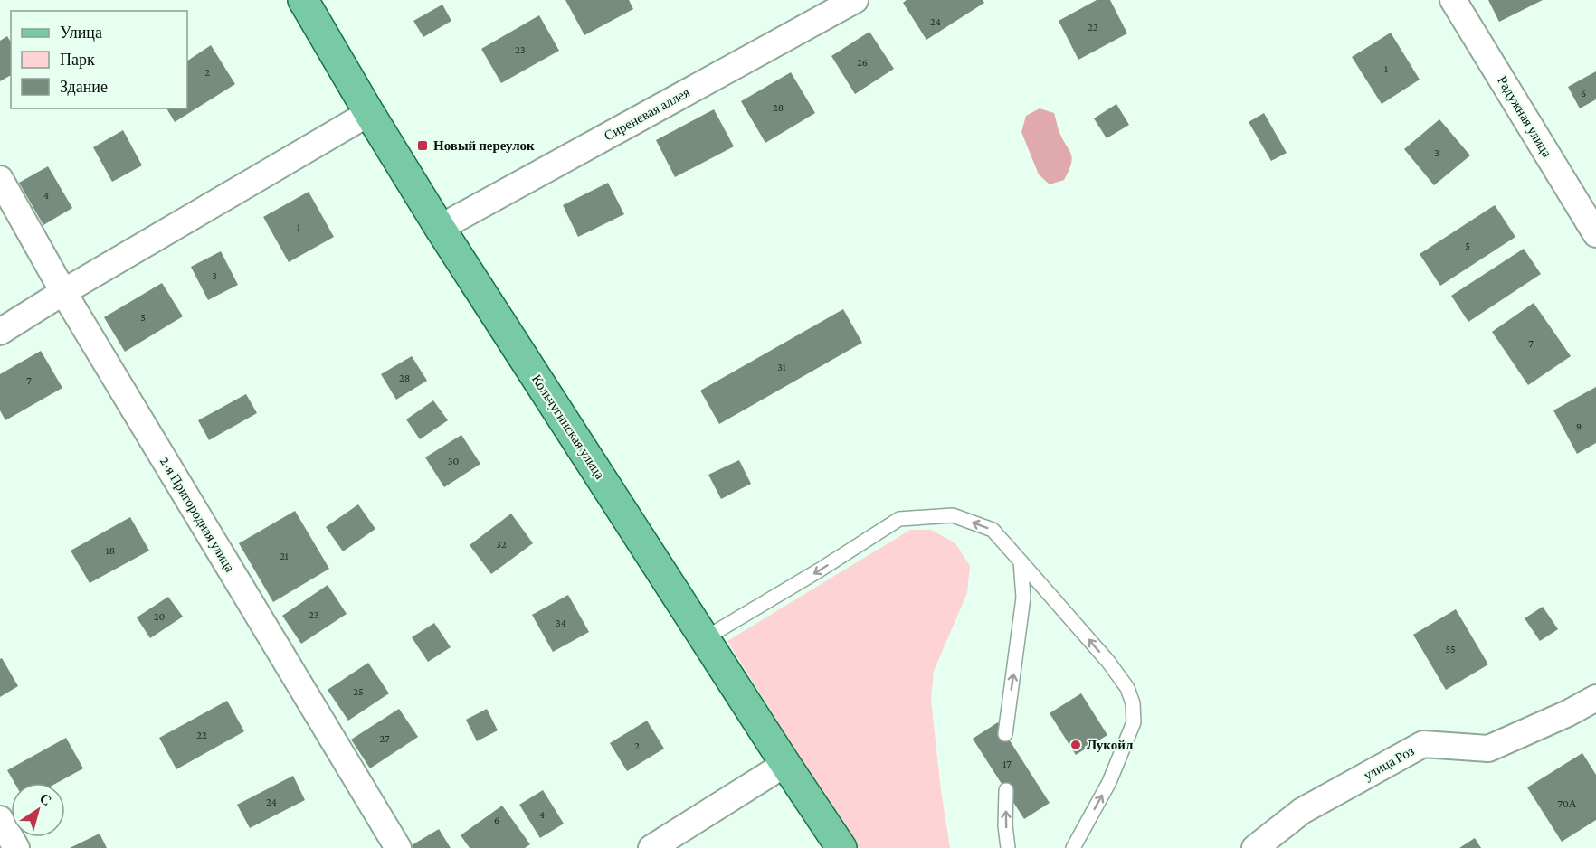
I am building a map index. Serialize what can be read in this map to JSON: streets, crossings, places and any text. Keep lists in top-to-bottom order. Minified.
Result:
{"streets":{"main road":["Кольчугинская улица"],"street":["Сиреневая аллея","Радужная улица","2-я Пригородная улица","улица Роз"]},"crossings":[["Сиреневая аллея","Кольчугинская улица"]],"places":{"transit":["Новый переулок"],"other":["Лукойл"]},"house_numbers":["24","22","23","26","1","2","6","28","3","4","1","5","3","5","7","31","28","7","9","30","32","18","21","23","20","34","55","25","22","27","2","17","24","70А","4","6"],"legend":["Улица","Парк","Здание"],"north":"top right"}
